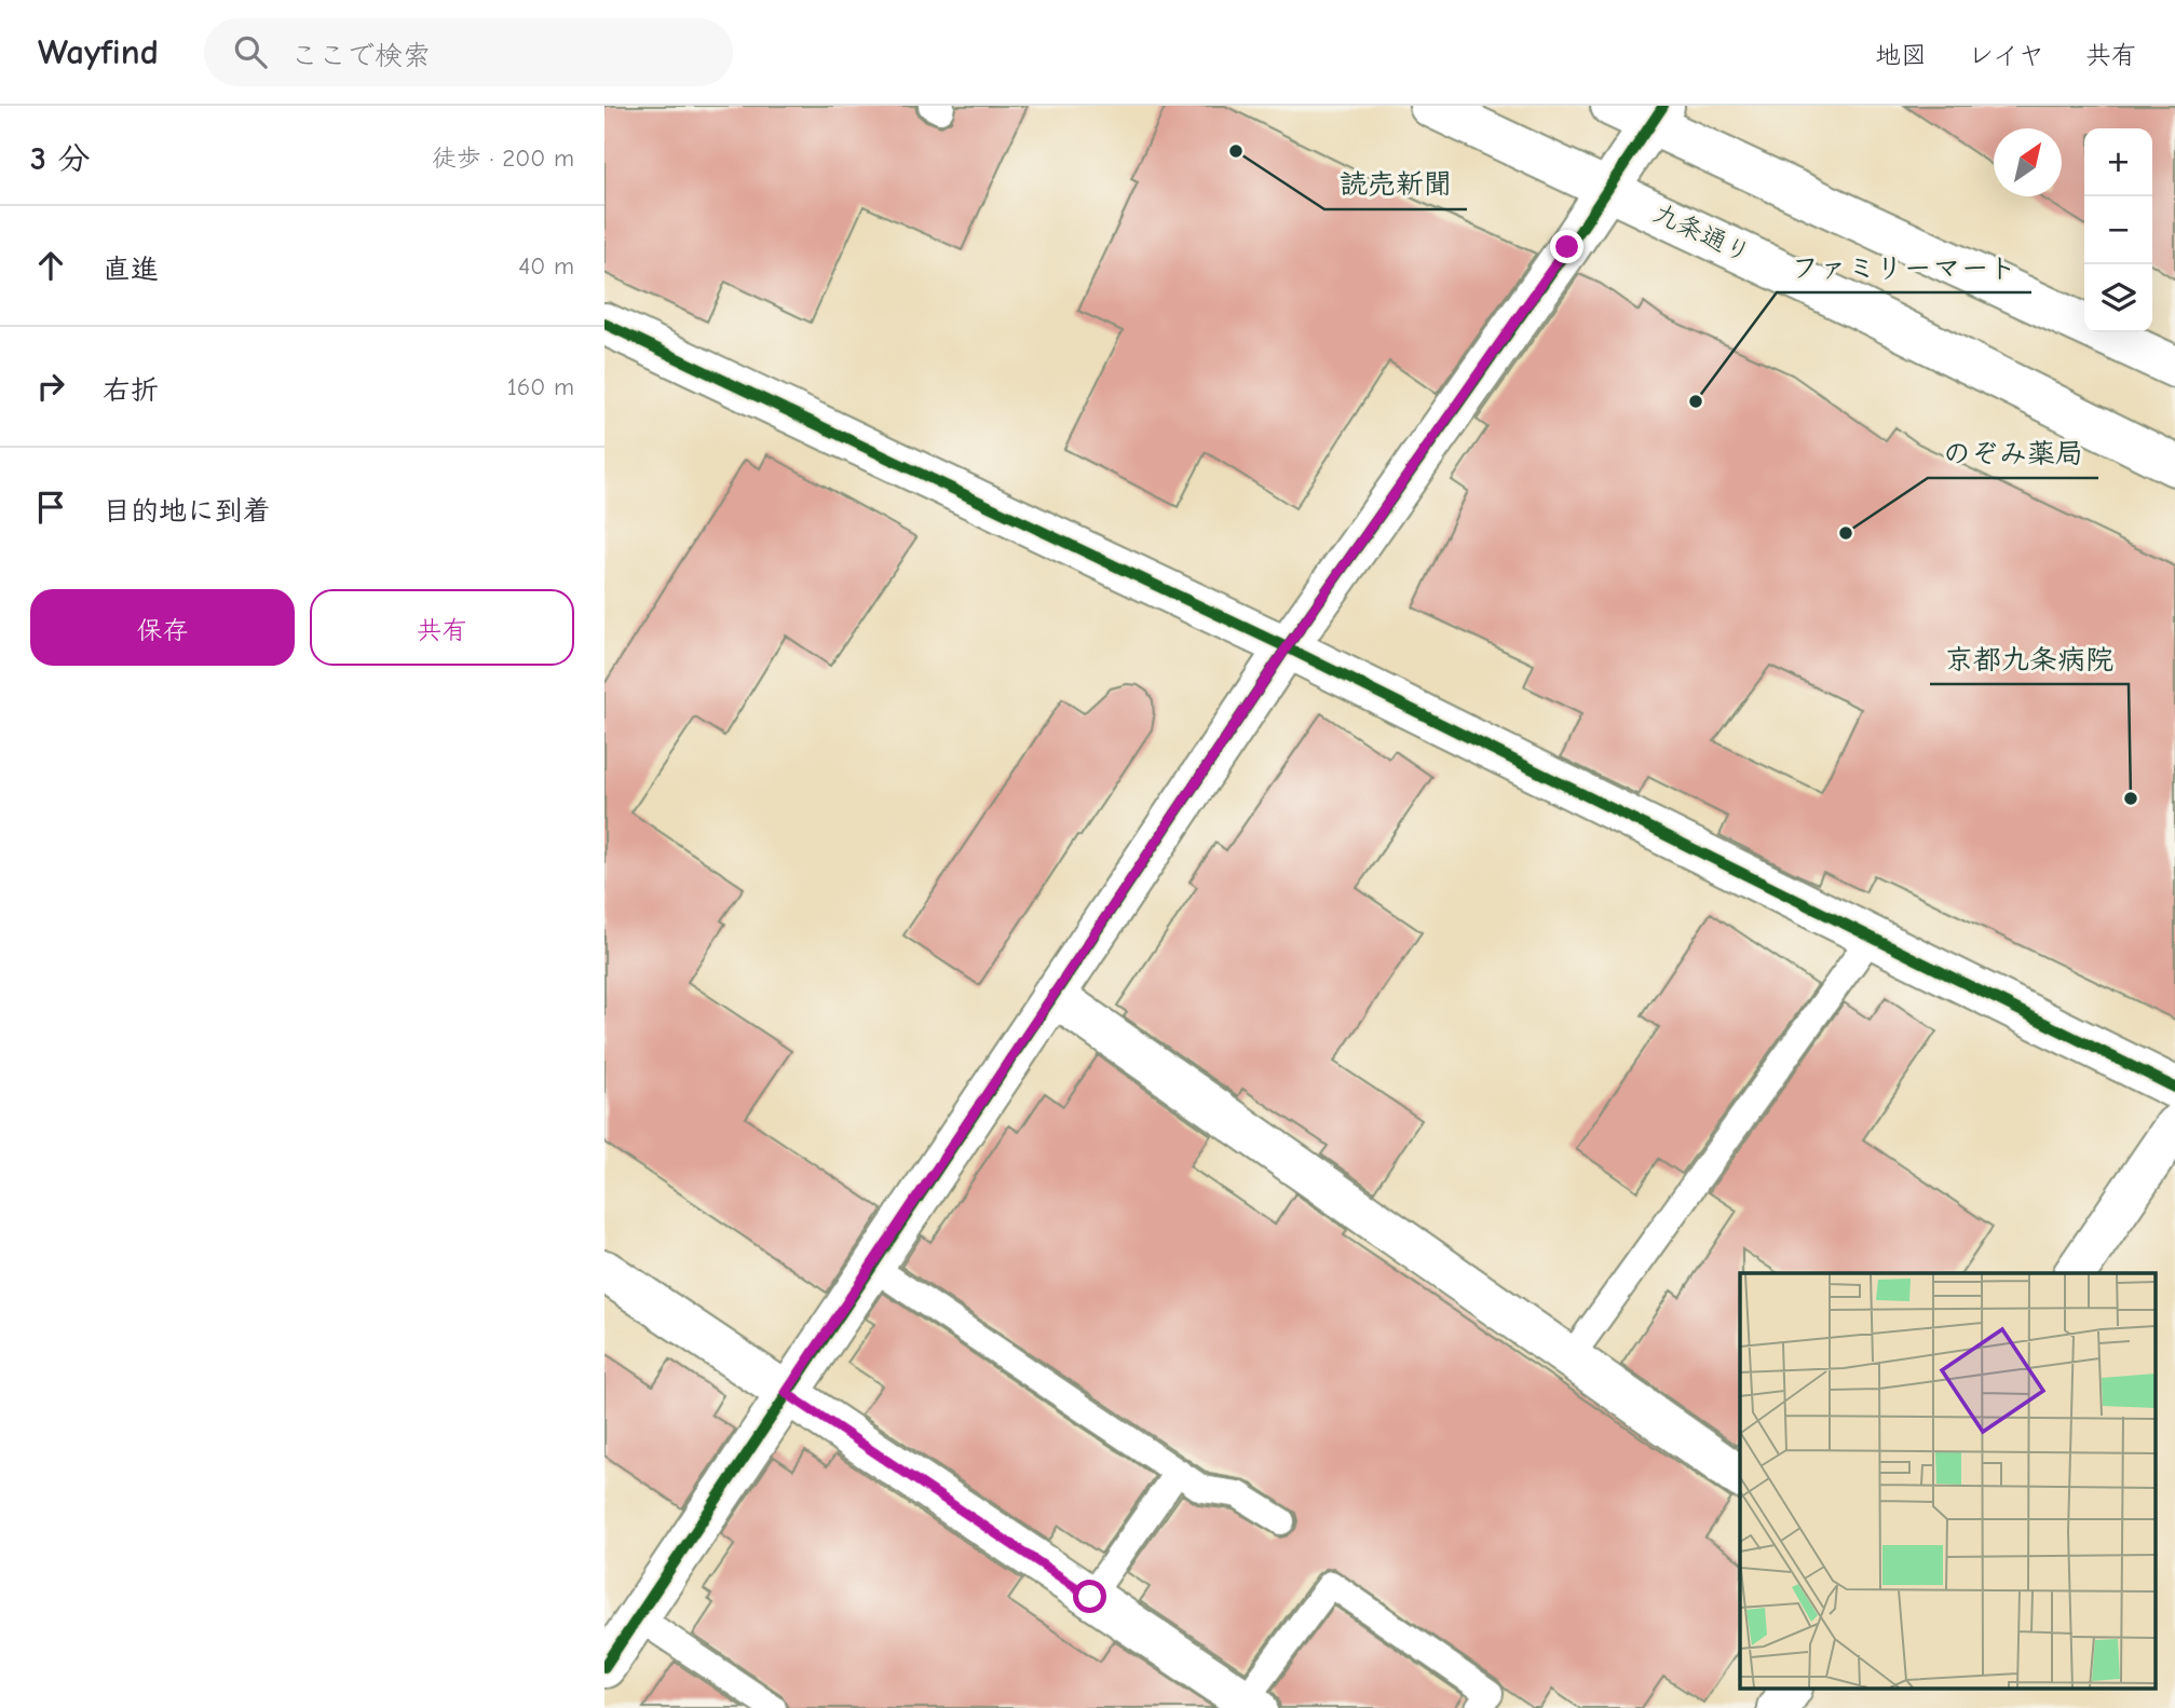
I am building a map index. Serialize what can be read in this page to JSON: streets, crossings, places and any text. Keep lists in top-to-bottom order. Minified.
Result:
{"streets":{"main road":["九条通り"]},"places":["読売新聞","ファミリーマート","のぞみ薬局","京都九条病院"],"north":"top right","page":{"header":"Wayfind","search":"ここで検索","nav":["地図","レイヤ","共有"],"heading":["3 分","徒歩 · 200 m"],"map_buttons":["+","−"],"list":[["直進","40 m"],["右折","160 m"],"目的地に到着"],"buttons":["保存","共有"]}}
